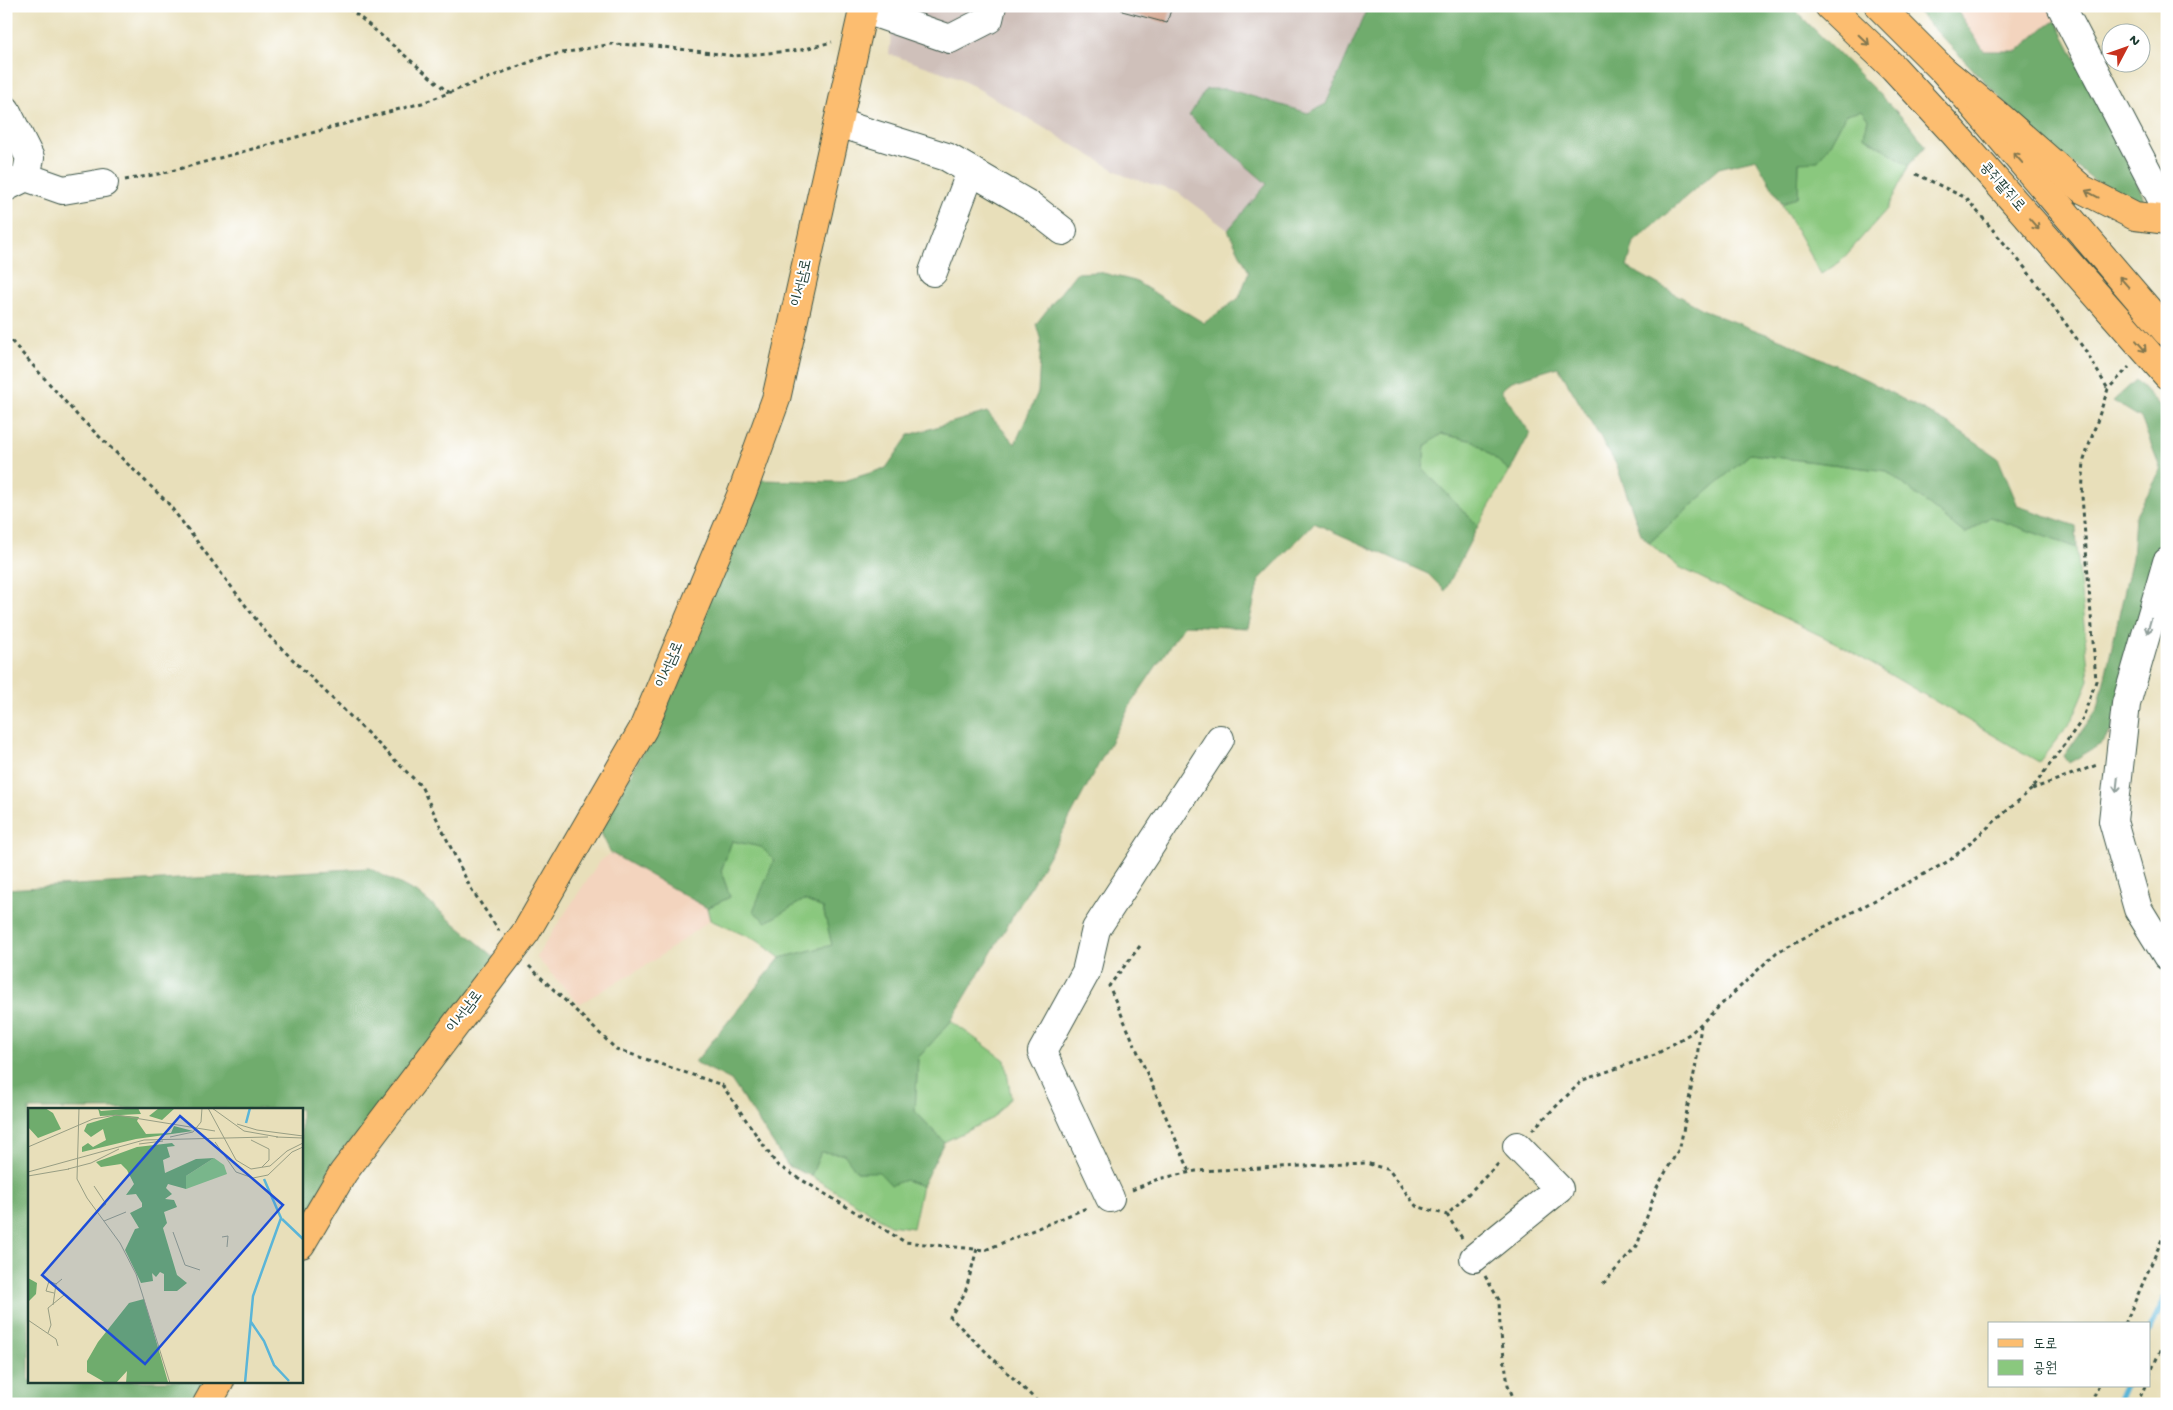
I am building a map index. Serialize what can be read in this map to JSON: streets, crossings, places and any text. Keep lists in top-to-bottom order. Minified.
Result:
{"streets":{"main road":["콩쥐팥쥐로","이서남로"]},"legend":["도로","공원"],"north":"top right"}
